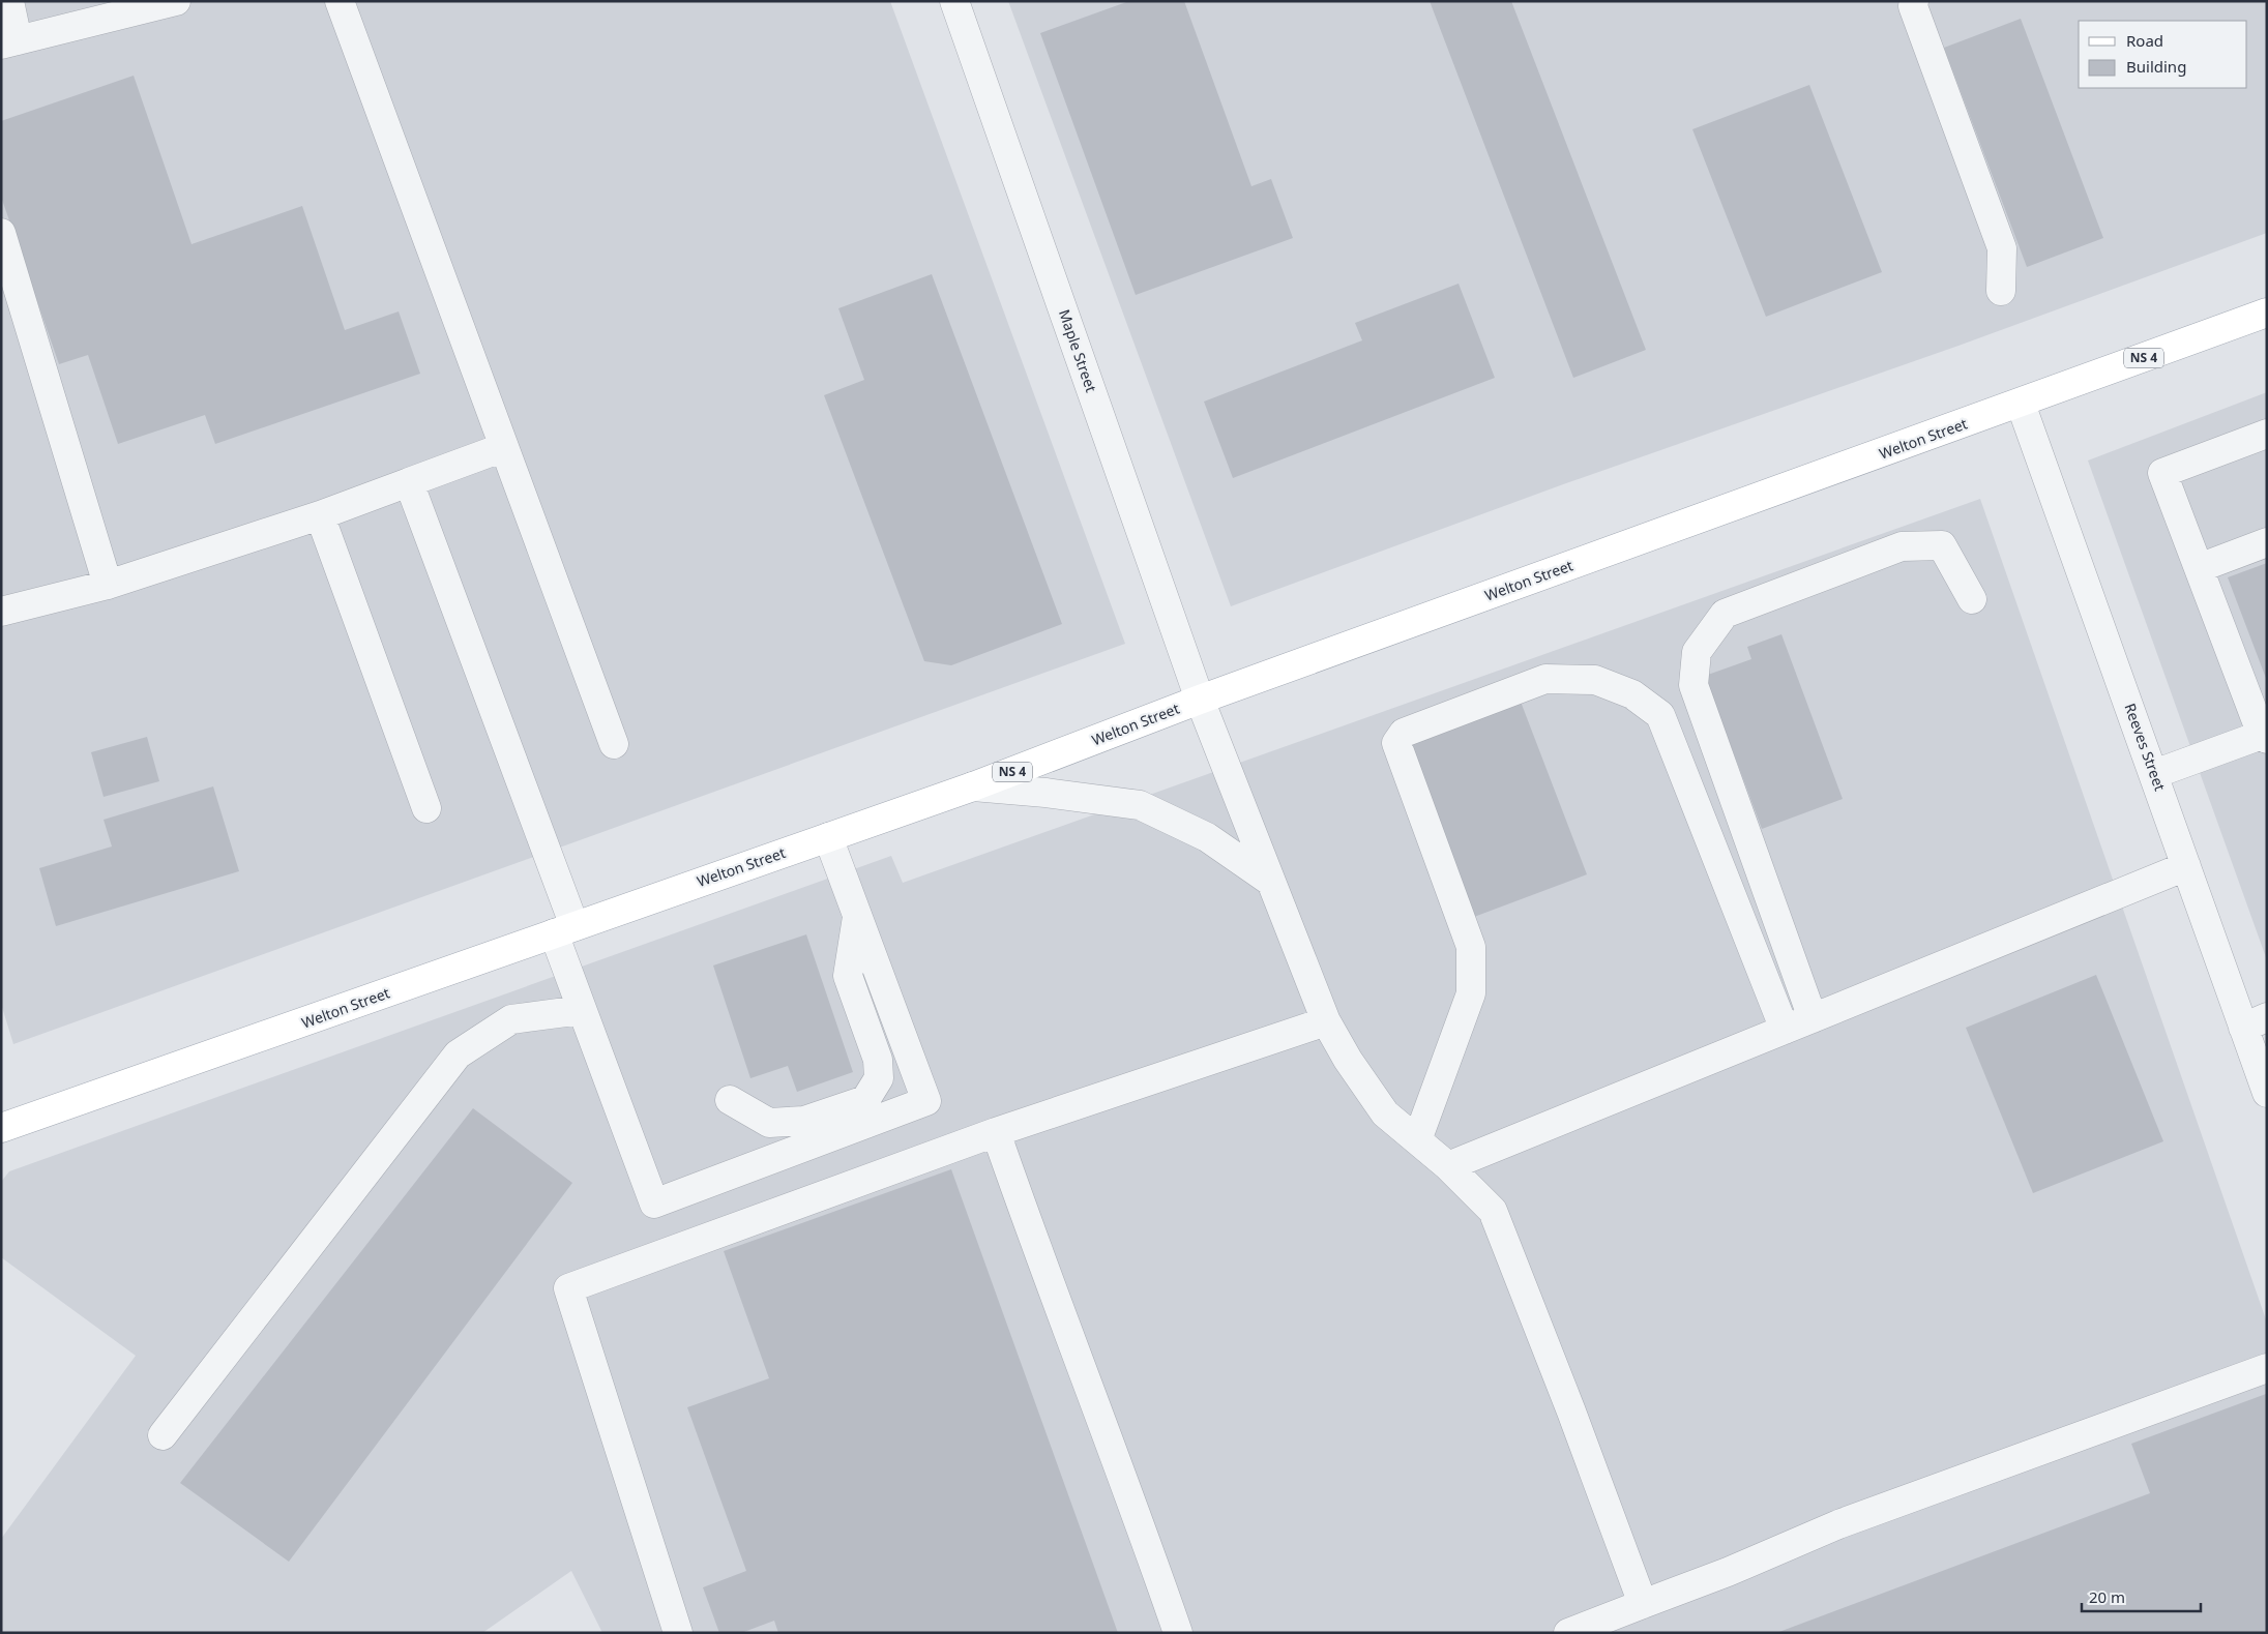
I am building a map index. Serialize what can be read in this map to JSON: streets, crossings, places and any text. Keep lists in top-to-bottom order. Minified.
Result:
{"streets":{"main road":["NS 4","Welton Street"],"street":["Maple Street","Reeves Street"]},"crossings":[["Maple Street","Welton Street"],["Welton Street","Reeves Street"]],"legend":["Road","Building"],"scale_bar":"20 m"}
